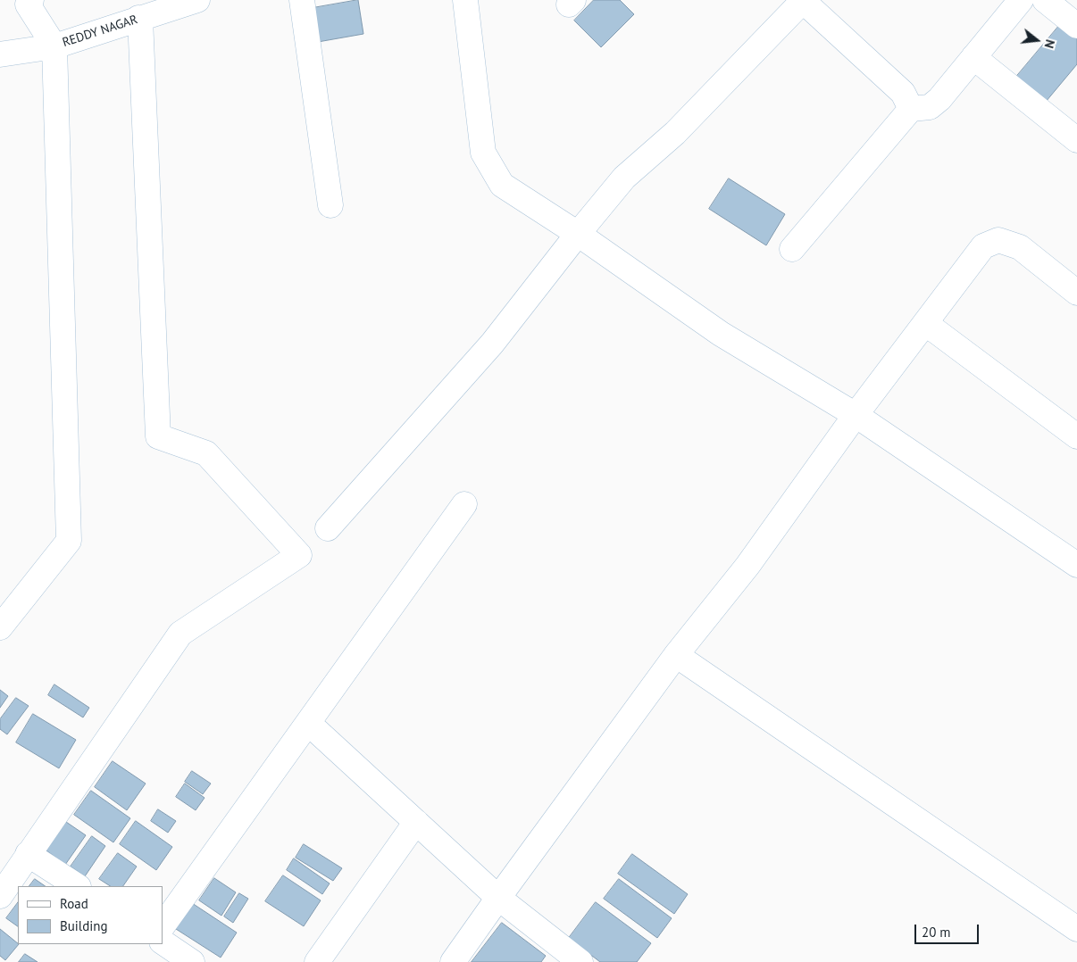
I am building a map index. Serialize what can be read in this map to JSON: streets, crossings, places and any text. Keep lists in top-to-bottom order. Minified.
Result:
{"streets":{"street":["REDDY NAGAR"]},"legend":["Road","Building"],"scale_bar":"20 m","north":"right"}
